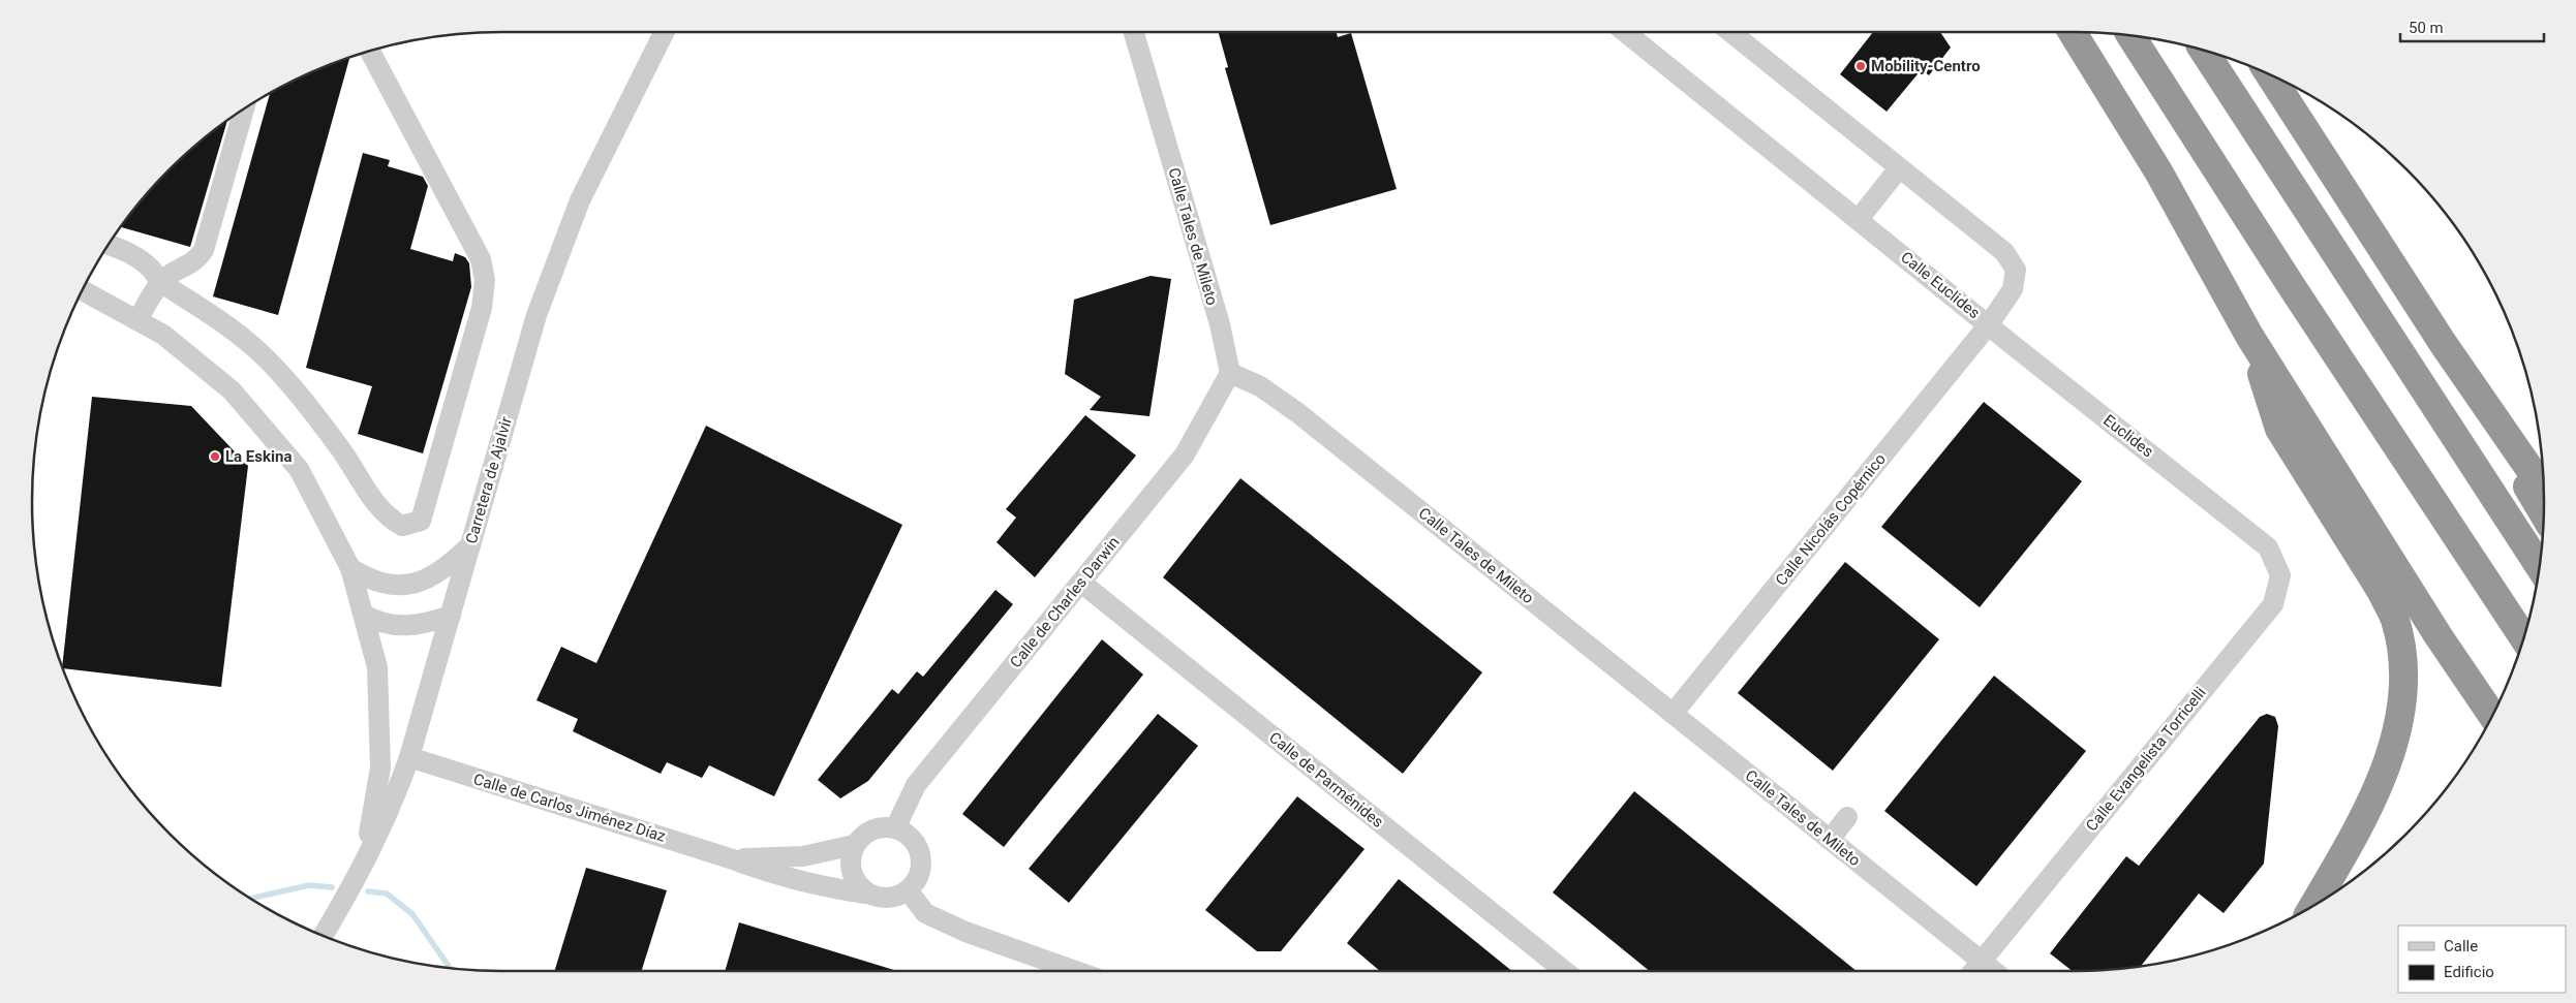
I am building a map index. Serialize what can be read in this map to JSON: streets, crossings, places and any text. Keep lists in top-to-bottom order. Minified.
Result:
{"streets":{"street":["Calle Tales de Mileto","Calle Euclides","Euclides","Carretera de Ajalvir","Calle Nicolás Copérnico","Calle de Charles Darwin","Calle Evangelista Torricelli","Calle de Parménides","Calle de Carlos Jiménez Díaz"]},"crossings":[["Calle Tales de Mileto","Calle Nicolás Copérnico"],["Calle Tales de Mileto","Calle de Charles Darwin"],["Calle Tales de Mileto","Calle Evangelista Torricelli"],["Calle Euclides","Euclides"],["Calle Euclides","Calle Nicolás Copérnico"],["Euclides","Calle Nicolás Copérnico"],["Euclides","Calle Evangelista Torricelli"],["Carretera de Ajalvir","Calle de Carlos Jiménez Díaz"],["Calle de Charles Darwin","Calle de Parménides"],["Calle de Charles Darwin","Calle de Carlos Jiménez Díaz"]],"places":["Mobility-Centro","La Eskina"],"legend":["Calle","Edificio"],"scale_bar":"50 m"}
